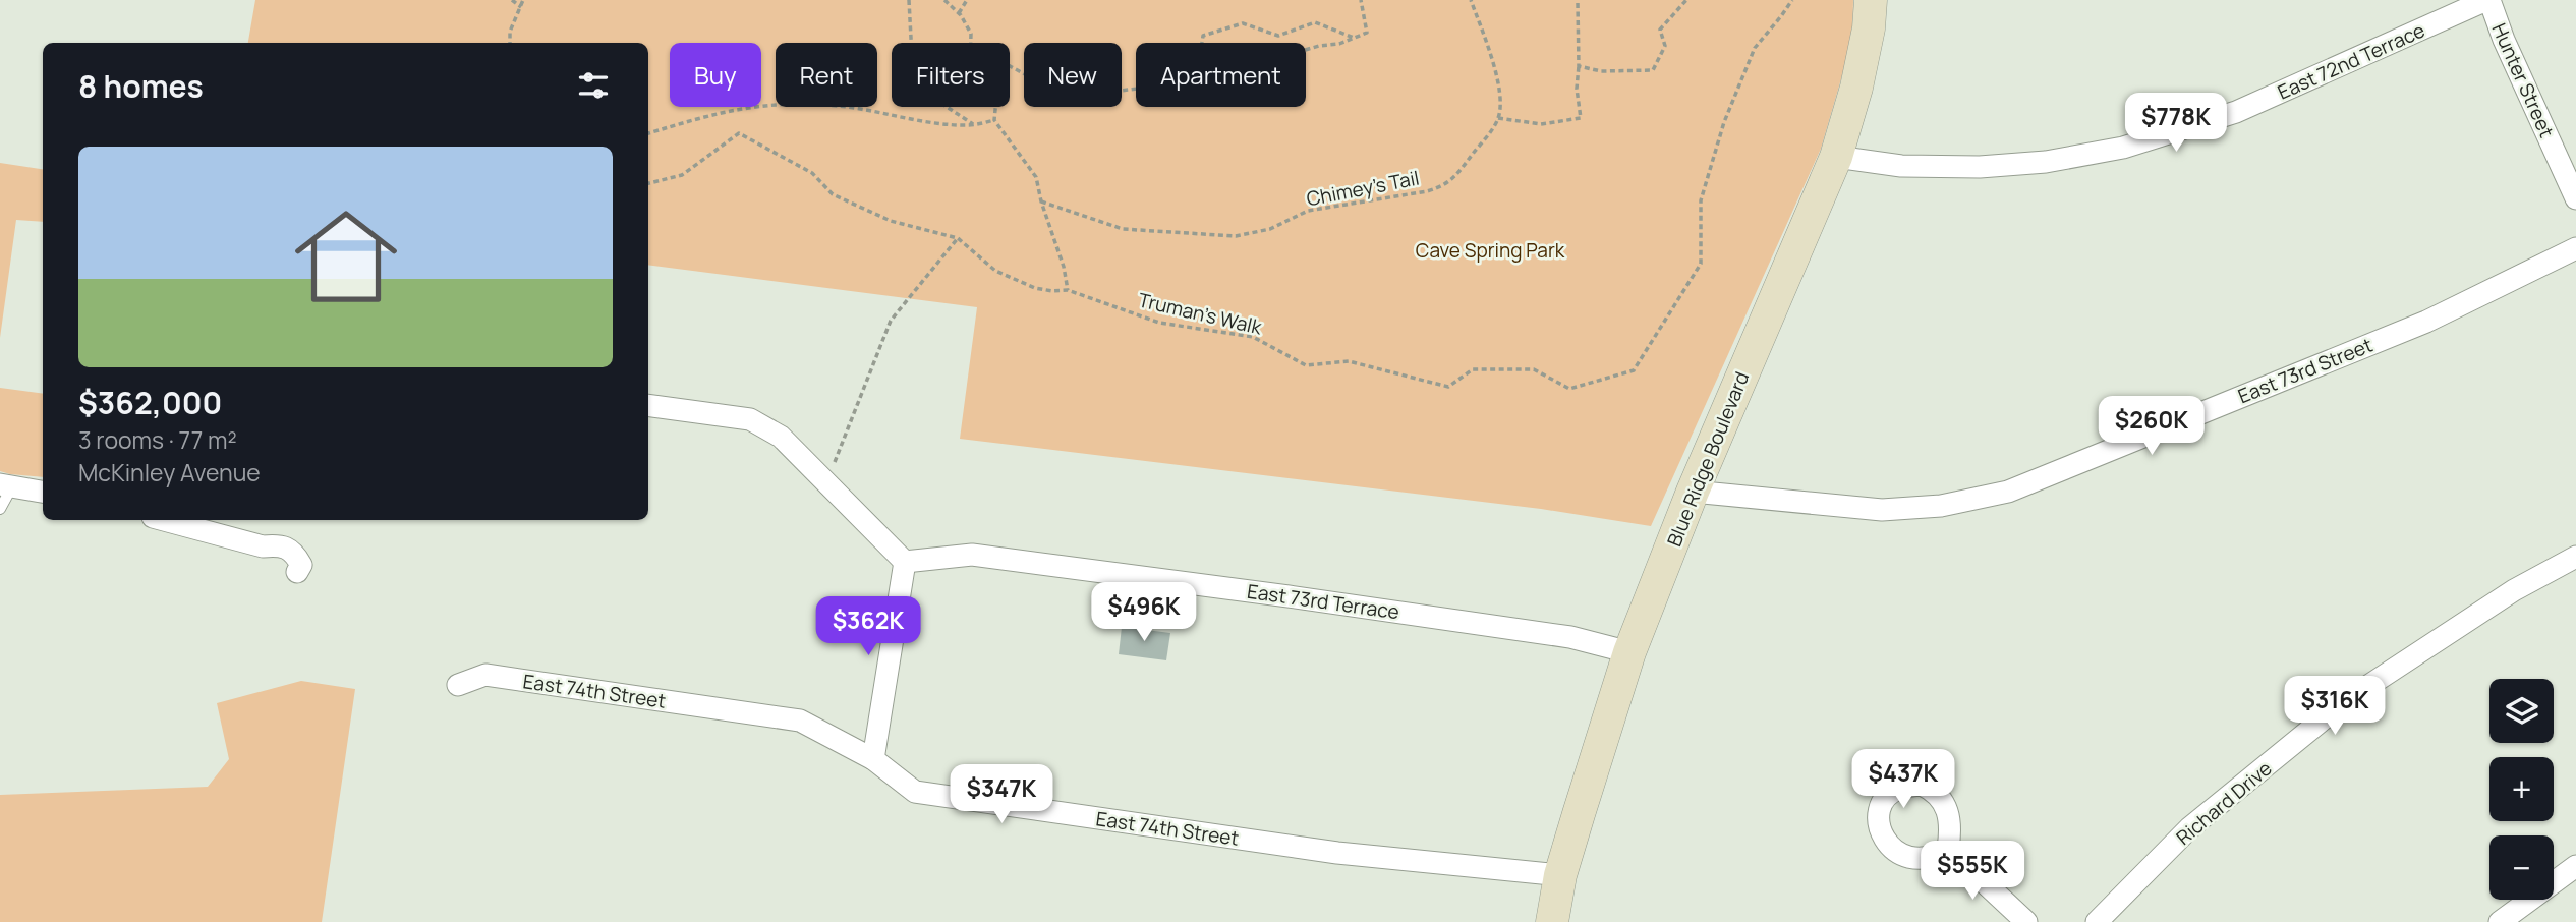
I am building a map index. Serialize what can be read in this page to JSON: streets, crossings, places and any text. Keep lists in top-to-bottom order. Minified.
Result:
{"streets":{"main road":["Blue Ridge Boulevard"],"street":["East 72nd Terrace","Hunter Street","East 73rd Street","East 73rd Terrace","East 74th Street","Richard Drive"],"path":["Chimey's Tail","Truman's Walk"]},"crossings":[["East 72nd Terrace","Hunter Street"],["East 72nd Terrace","Blue Ridge Boulevard"],["East 73rd Street","Blue Ridge Boulevard"],["Blue Ridge Boulevard","East 73rd Terrace"],["Blue Ridge Boulevard","East 74th Street"]],"parks":["Cave Spring Park"],"page":{"chip":["Buy","Rent","Filters","New","Apartment"],"heading":"8 homes","price":["$778K","$260K","$496K","$362K","$316K","$437K","$347K","$555K"],"list":[{"name":"$362,000","note":"3 rooms · 77 m² · McKinley Avenue"}],"map_buttons":["+","−"]}}
